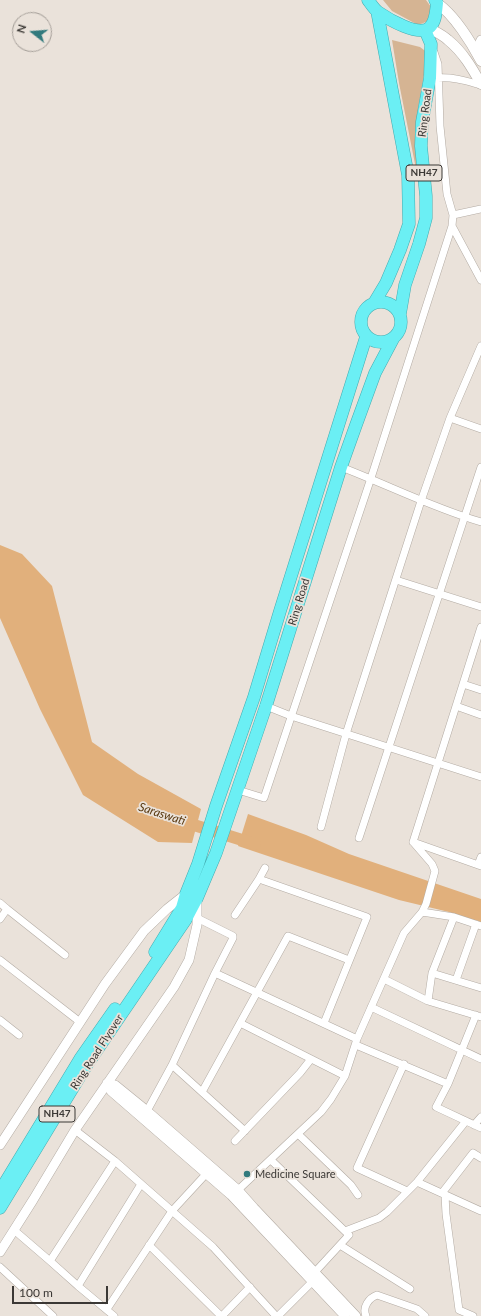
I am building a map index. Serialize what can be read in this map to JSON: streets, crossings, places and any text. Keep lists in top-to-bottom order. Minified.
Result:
{"streets":{"highway":["Ring Road","NH47","Ring Road Flyover"]},"crossings":[["Ring Road","NH47"],["Ring Road","Ring Road Flyover"]],"water":["Saraswati"],"places":["Medicine Square"],"scale_bar":"100 m","north":"left"}
